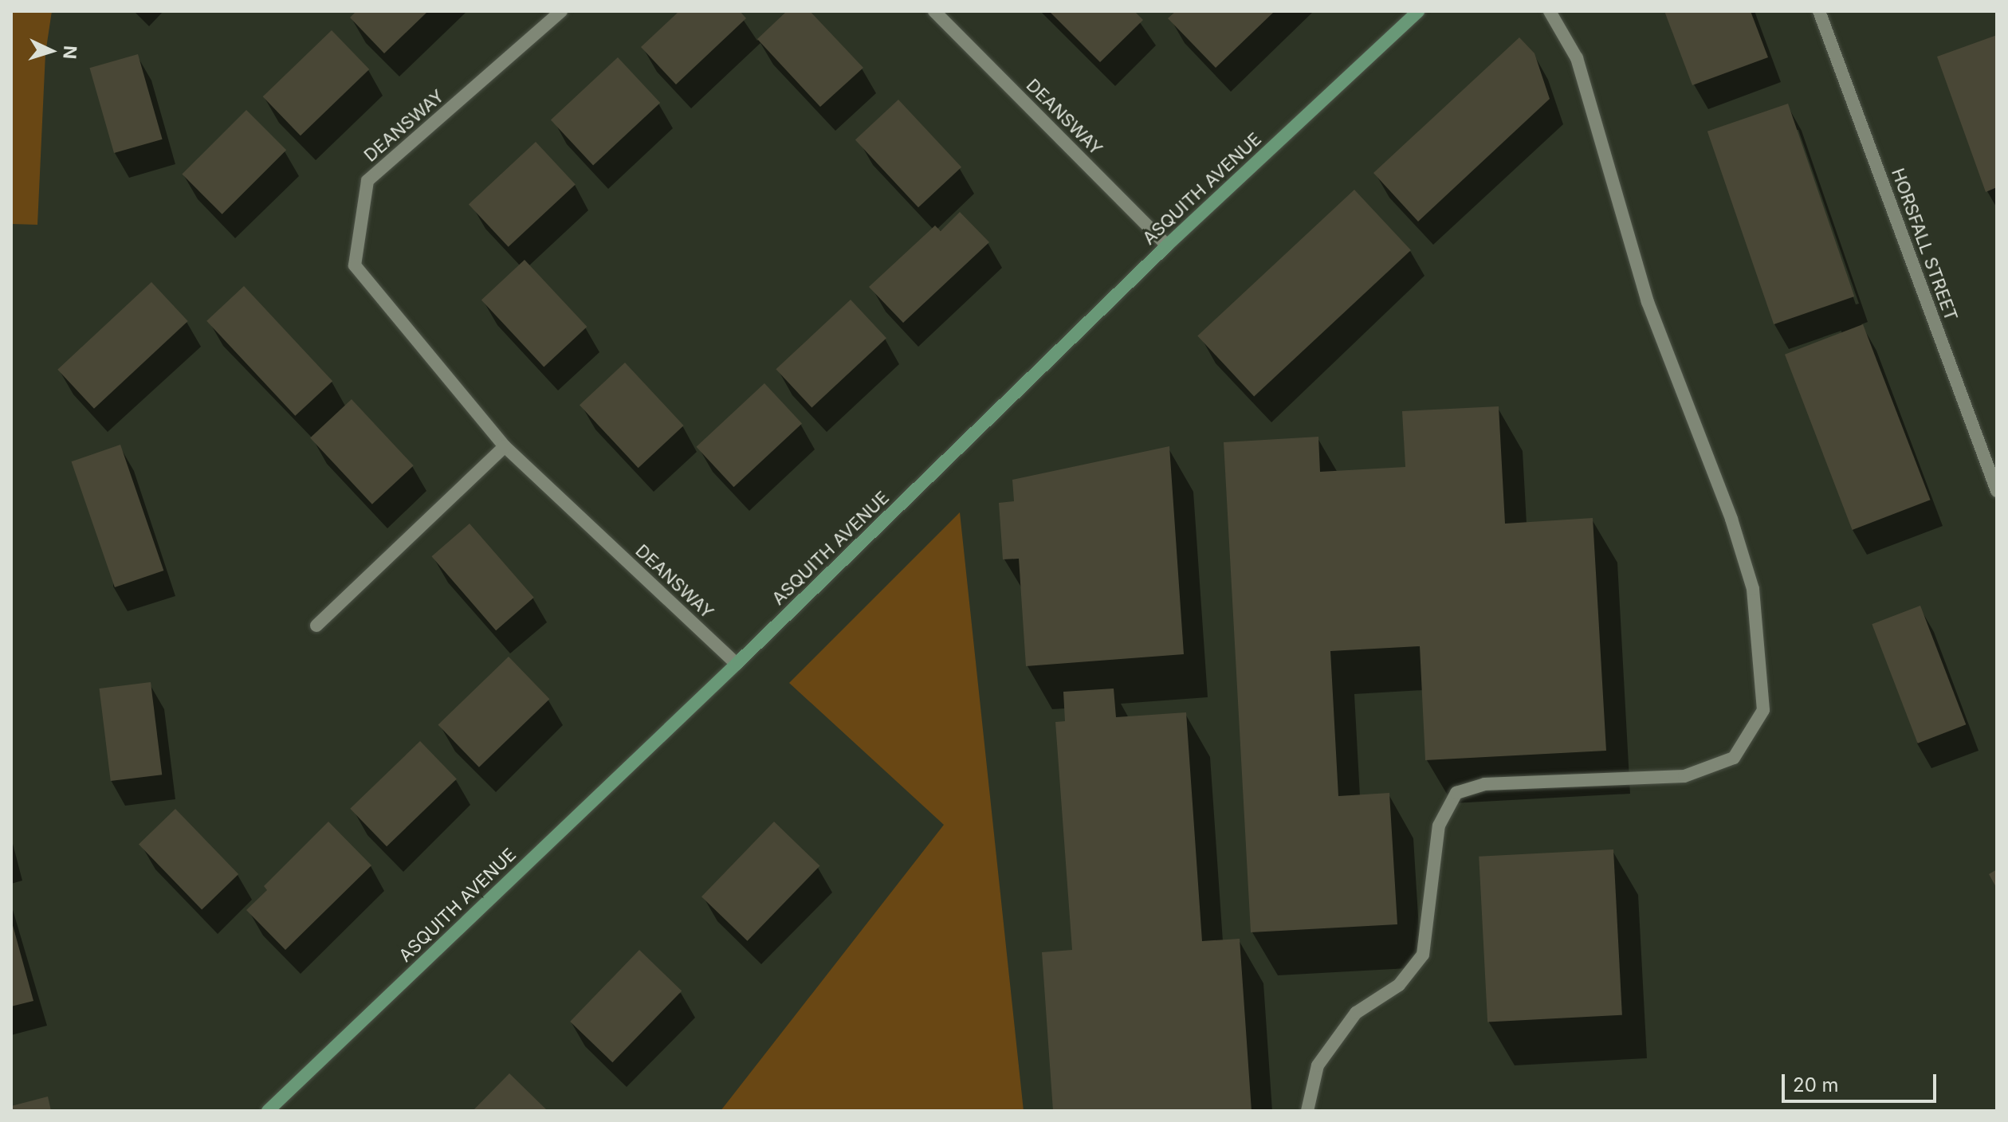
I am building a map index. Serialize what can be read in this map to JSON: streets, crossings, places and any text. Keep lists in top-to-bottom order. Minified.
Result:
{"streets":{"main road":["ASQUITH AVENUE"],"street":["DEANSWAY","HORSFALL STREET"]},"crossings":[["DEANSWAY","ASQUITH AVENUE"]],"scale_bar":"20 m","north":"right"}
